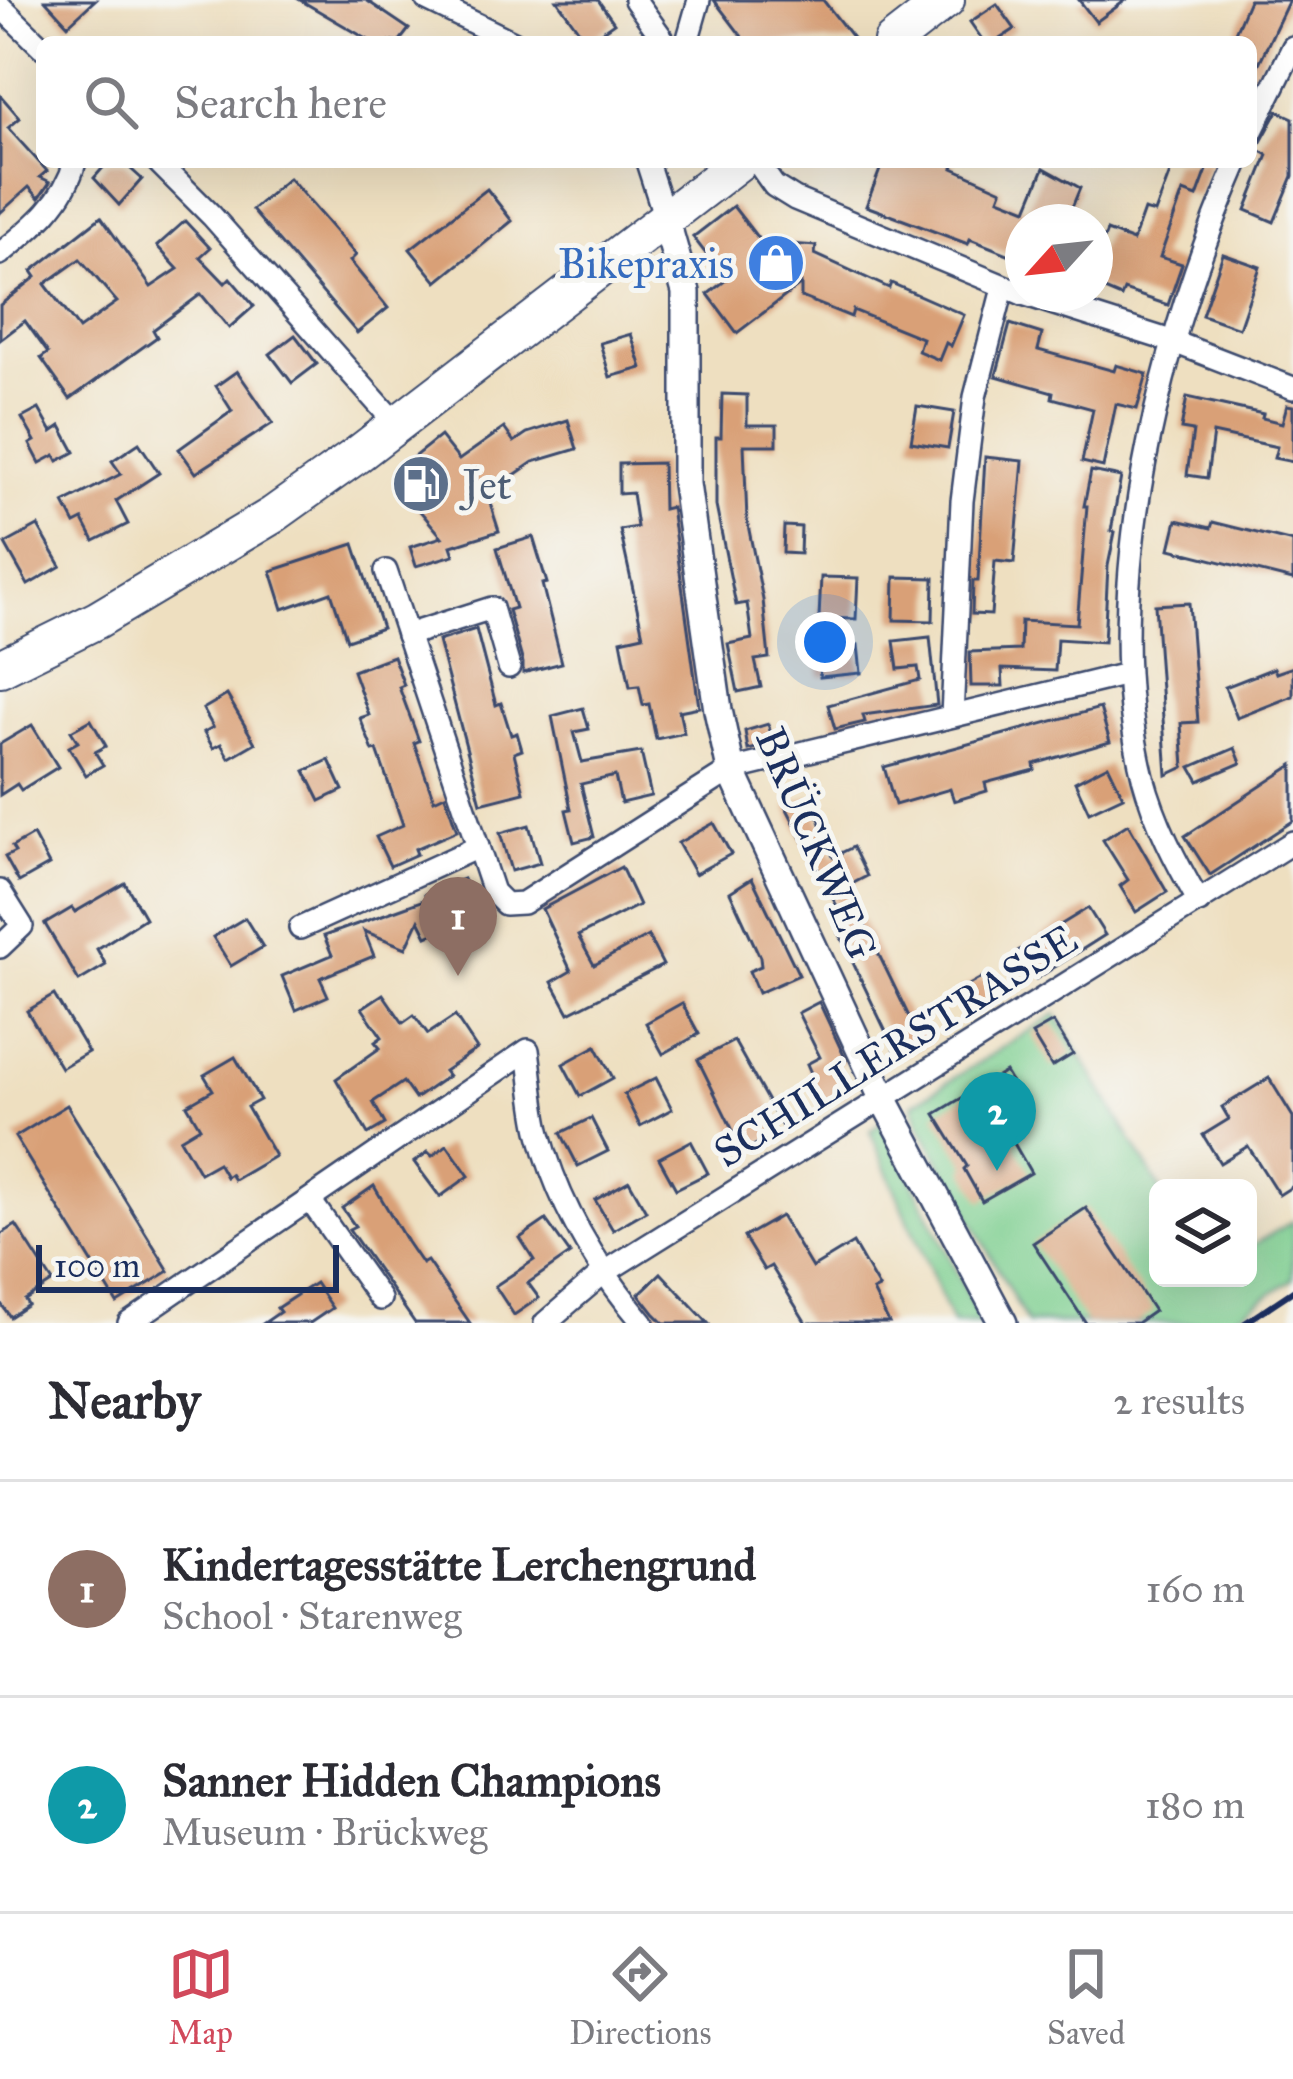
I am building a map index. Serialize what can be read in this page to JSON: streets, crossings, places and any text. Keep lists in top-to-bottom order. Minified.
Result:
{"streets":{"street":["BRÜCKWEG","SCHILLERSTRASSE"]},"crossings":[["BRÜCKWEG","SCHILLERSTRASSE"]],"places":{"shop":["Bikepraxis"],"fuel station":["Jet"]},"scale_bar":"100 m","north":"bottom left","page":{"search":"Search here","pins":["1","2"],"scale":"100 m","heading":["Nearby","2 results"],"list":[{"mark":"1","name":"Kindertagesstätte Lerchengrund","note":"School · Starenweg","value":"160 m"},{"mark":"2","name":"Sanner Hidden Champions","note":"Museum · Brückweg","value":"180 m"}],"nav":["Map","Directions","Saved"]}}
